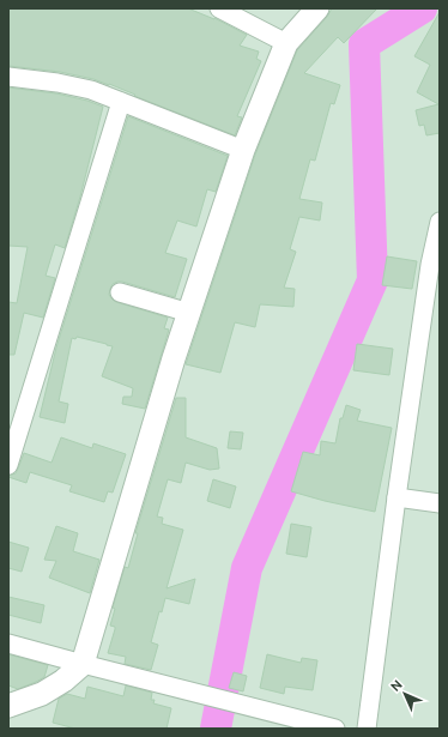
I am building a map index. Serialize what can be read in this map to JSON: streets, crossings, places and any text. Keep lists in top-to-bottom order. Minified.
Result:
{"north":"top left"}
